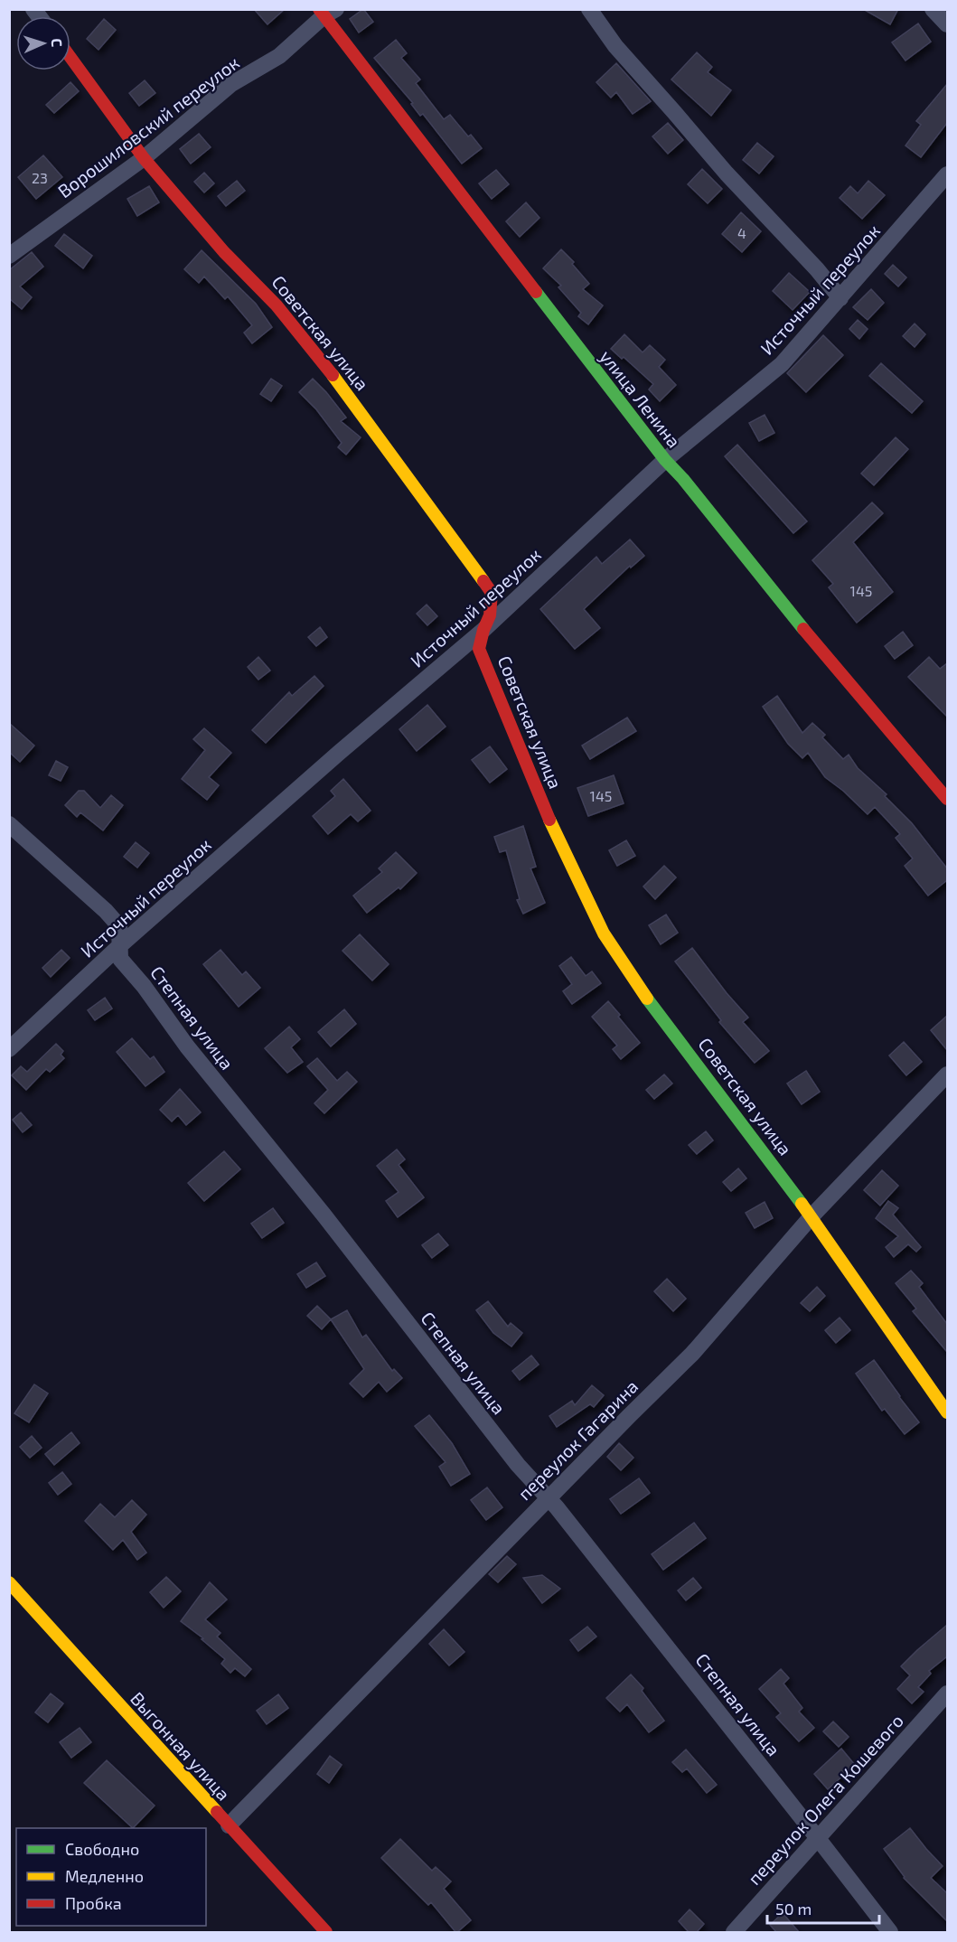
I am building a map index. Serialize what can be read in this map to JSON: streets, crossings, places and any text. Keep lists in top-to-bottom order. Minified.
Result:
{"streets":{"street":["Ворошиловский переулок","Источный переулок","Советская улица","улица Ленина","Степная улица","переулок Гагарина","Выгонная улица","переулок Олега Кошевого"]},"crossings":[["Ворошиловский переулок","Советская улица"],["Ворошиловский переулок","улица Ленина"],["Источный переулок","Советская улица"],["Источный переулок","улица Ленина"],["Источный переулок","Степная улица"],["Советская улица","переулок Гагарина"],["Степная улица","переулок Гагарина"],["Степная улица","переулок Олега Кошевого"],["переулок Гагарина","Выгонная улица"]],"house_numbers":["23","4","145","145"],"legend":["Свободно","Медленно","Пробка"],"scale_bar":"50 m","north":"right"}
